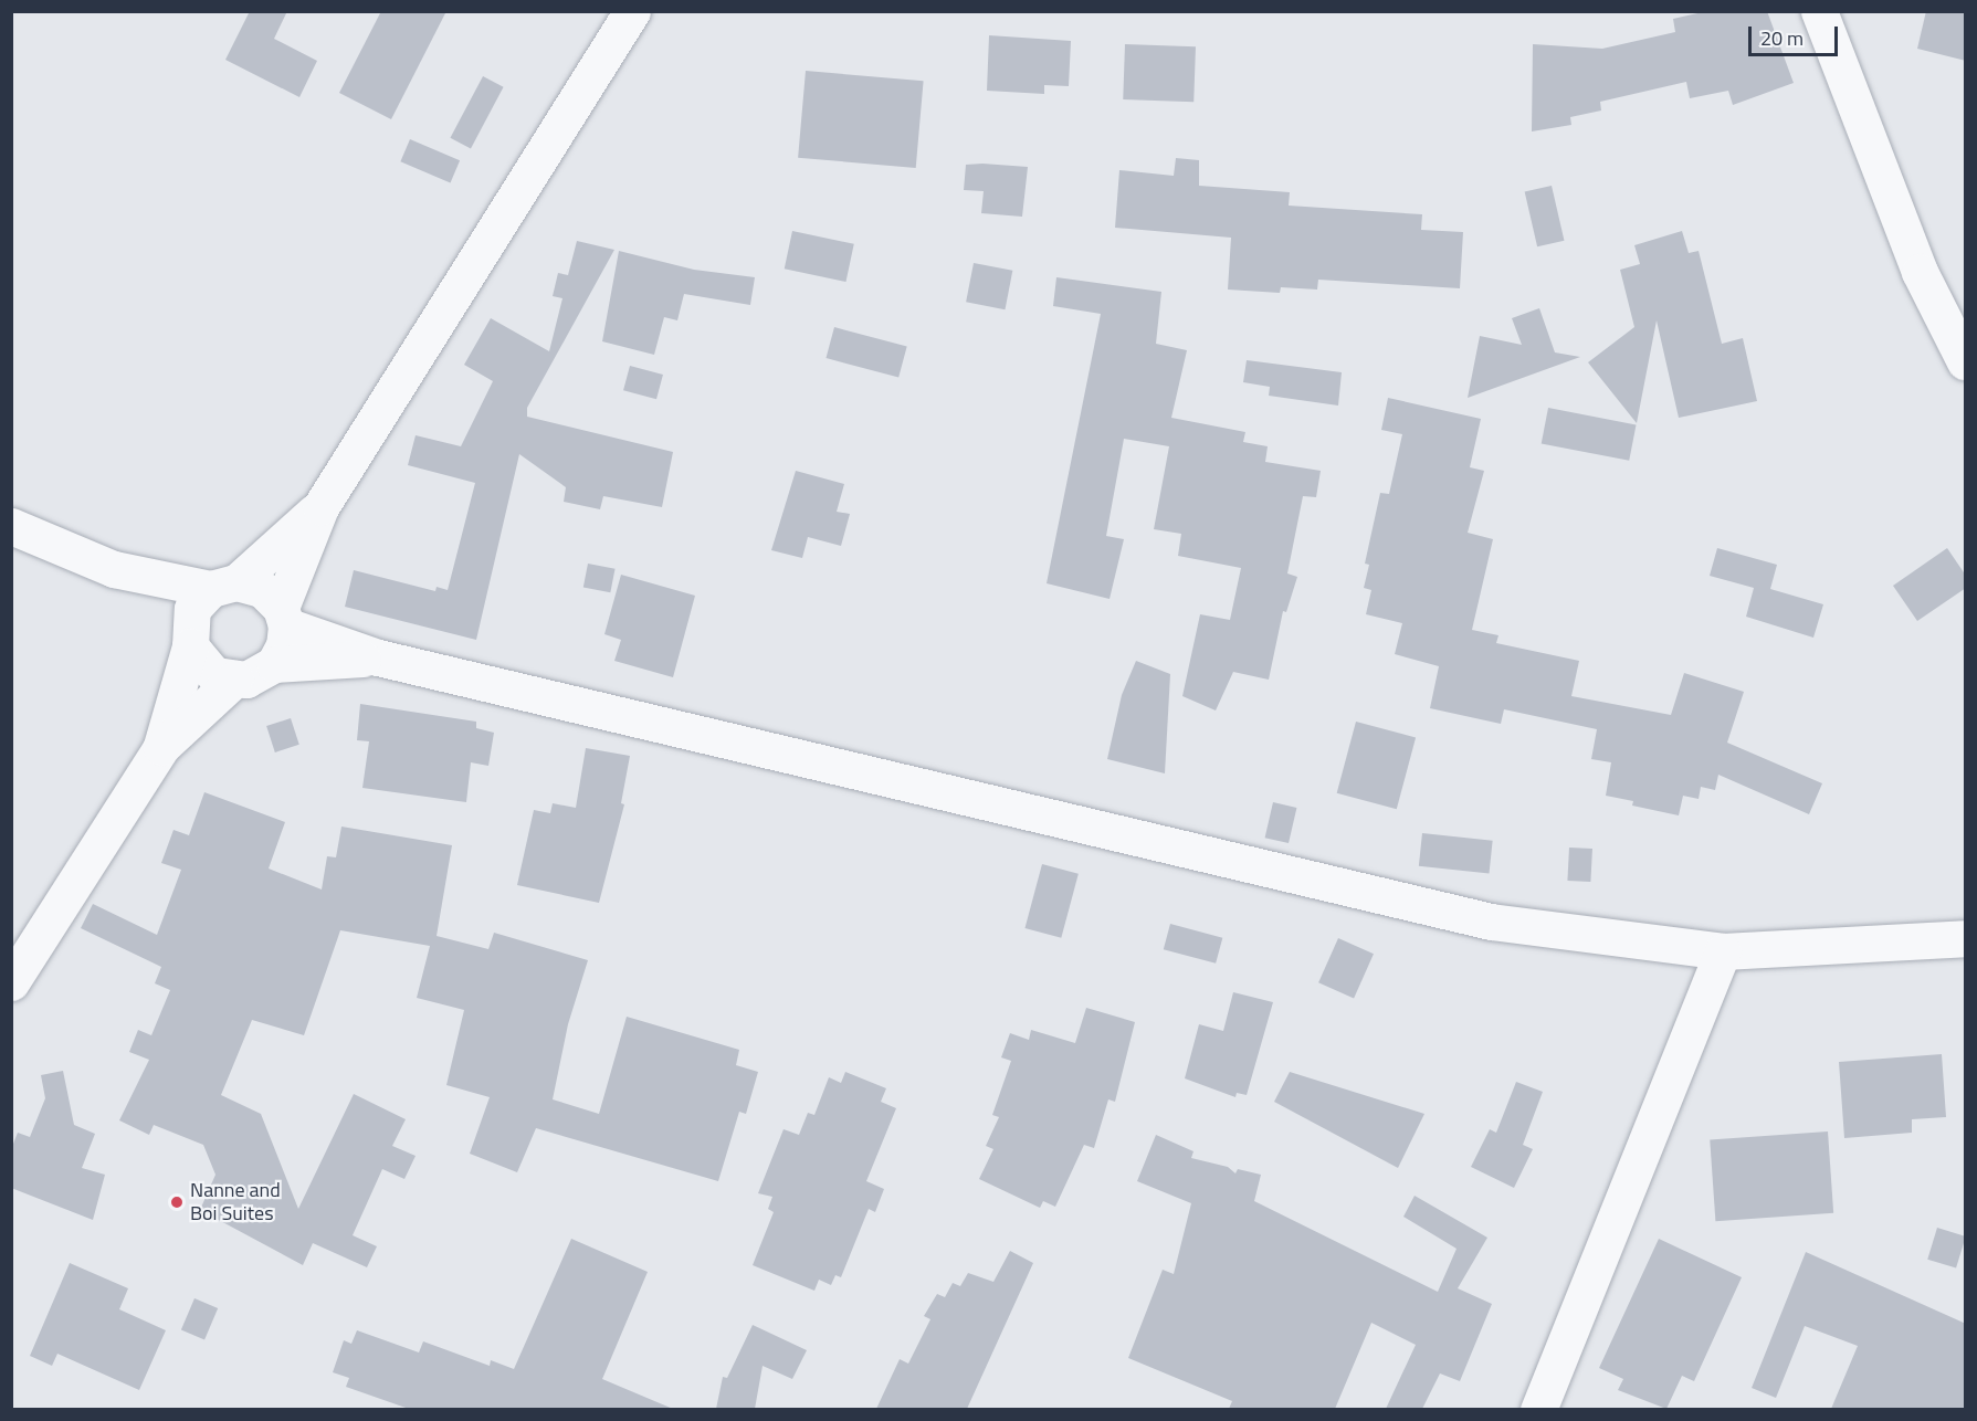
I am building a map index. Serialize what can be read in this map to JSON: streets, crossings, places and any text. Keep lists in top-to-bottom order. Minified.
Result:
{"places":["Nanne and Boi Suites"],"scale_bar":"20 m"}
